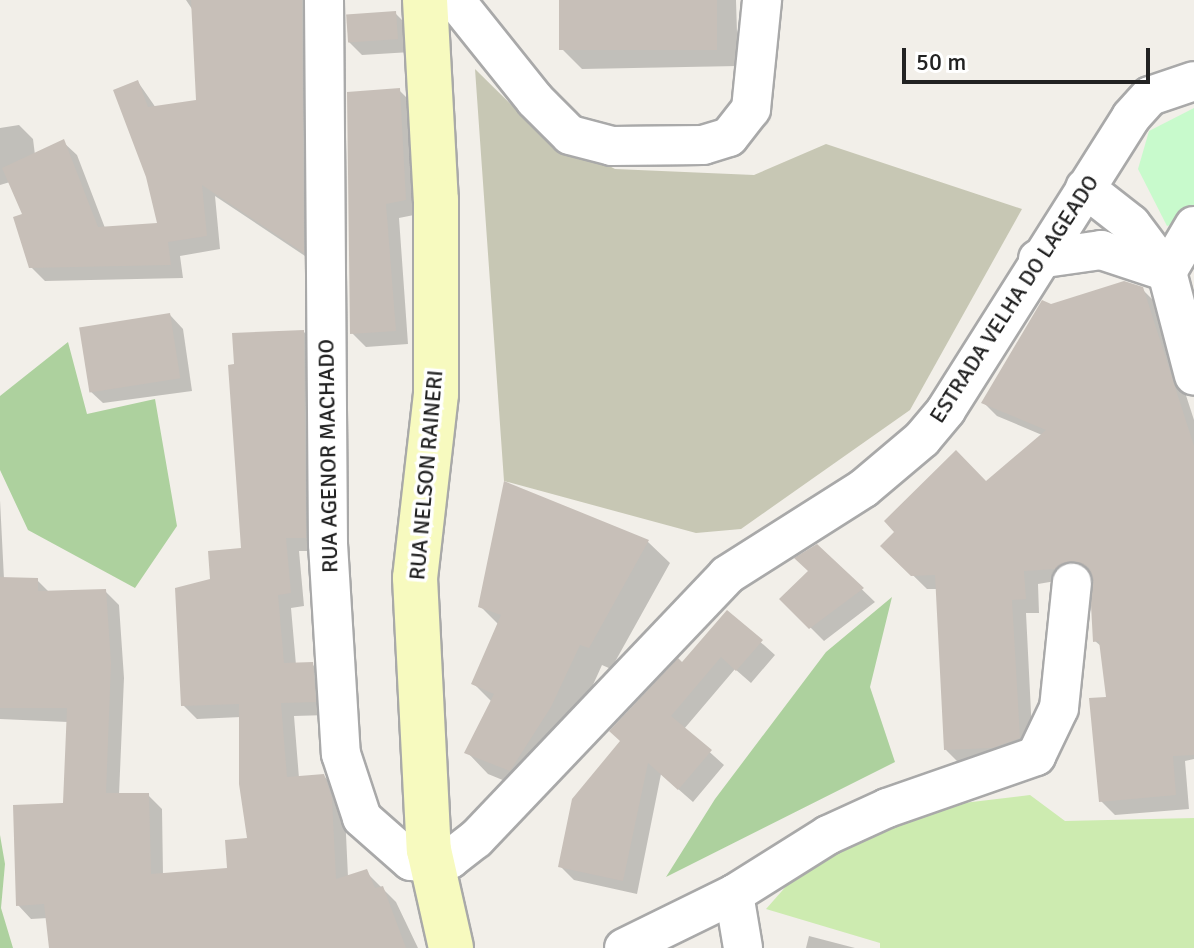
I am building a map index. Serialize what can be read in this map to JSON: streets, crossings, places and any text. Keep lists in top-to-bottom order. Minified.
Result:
{"streets":{"main road":["RUA NELSON RAINERI"],"street":["ESTRADA VELHA DO LAGEADO","RUA AGENOR MACHADO"]},"crossings":[["ESTRADA VELHA DO LAGEADO","RUA AGENOR MACHADO"],["ESTRADA VELHA DO LAGEADO","RUA NELSON RAINERI"],["RUA AGENOR MACHADO","RUA NELSON RAINERI"]],"scale_bar":"50 m"}
